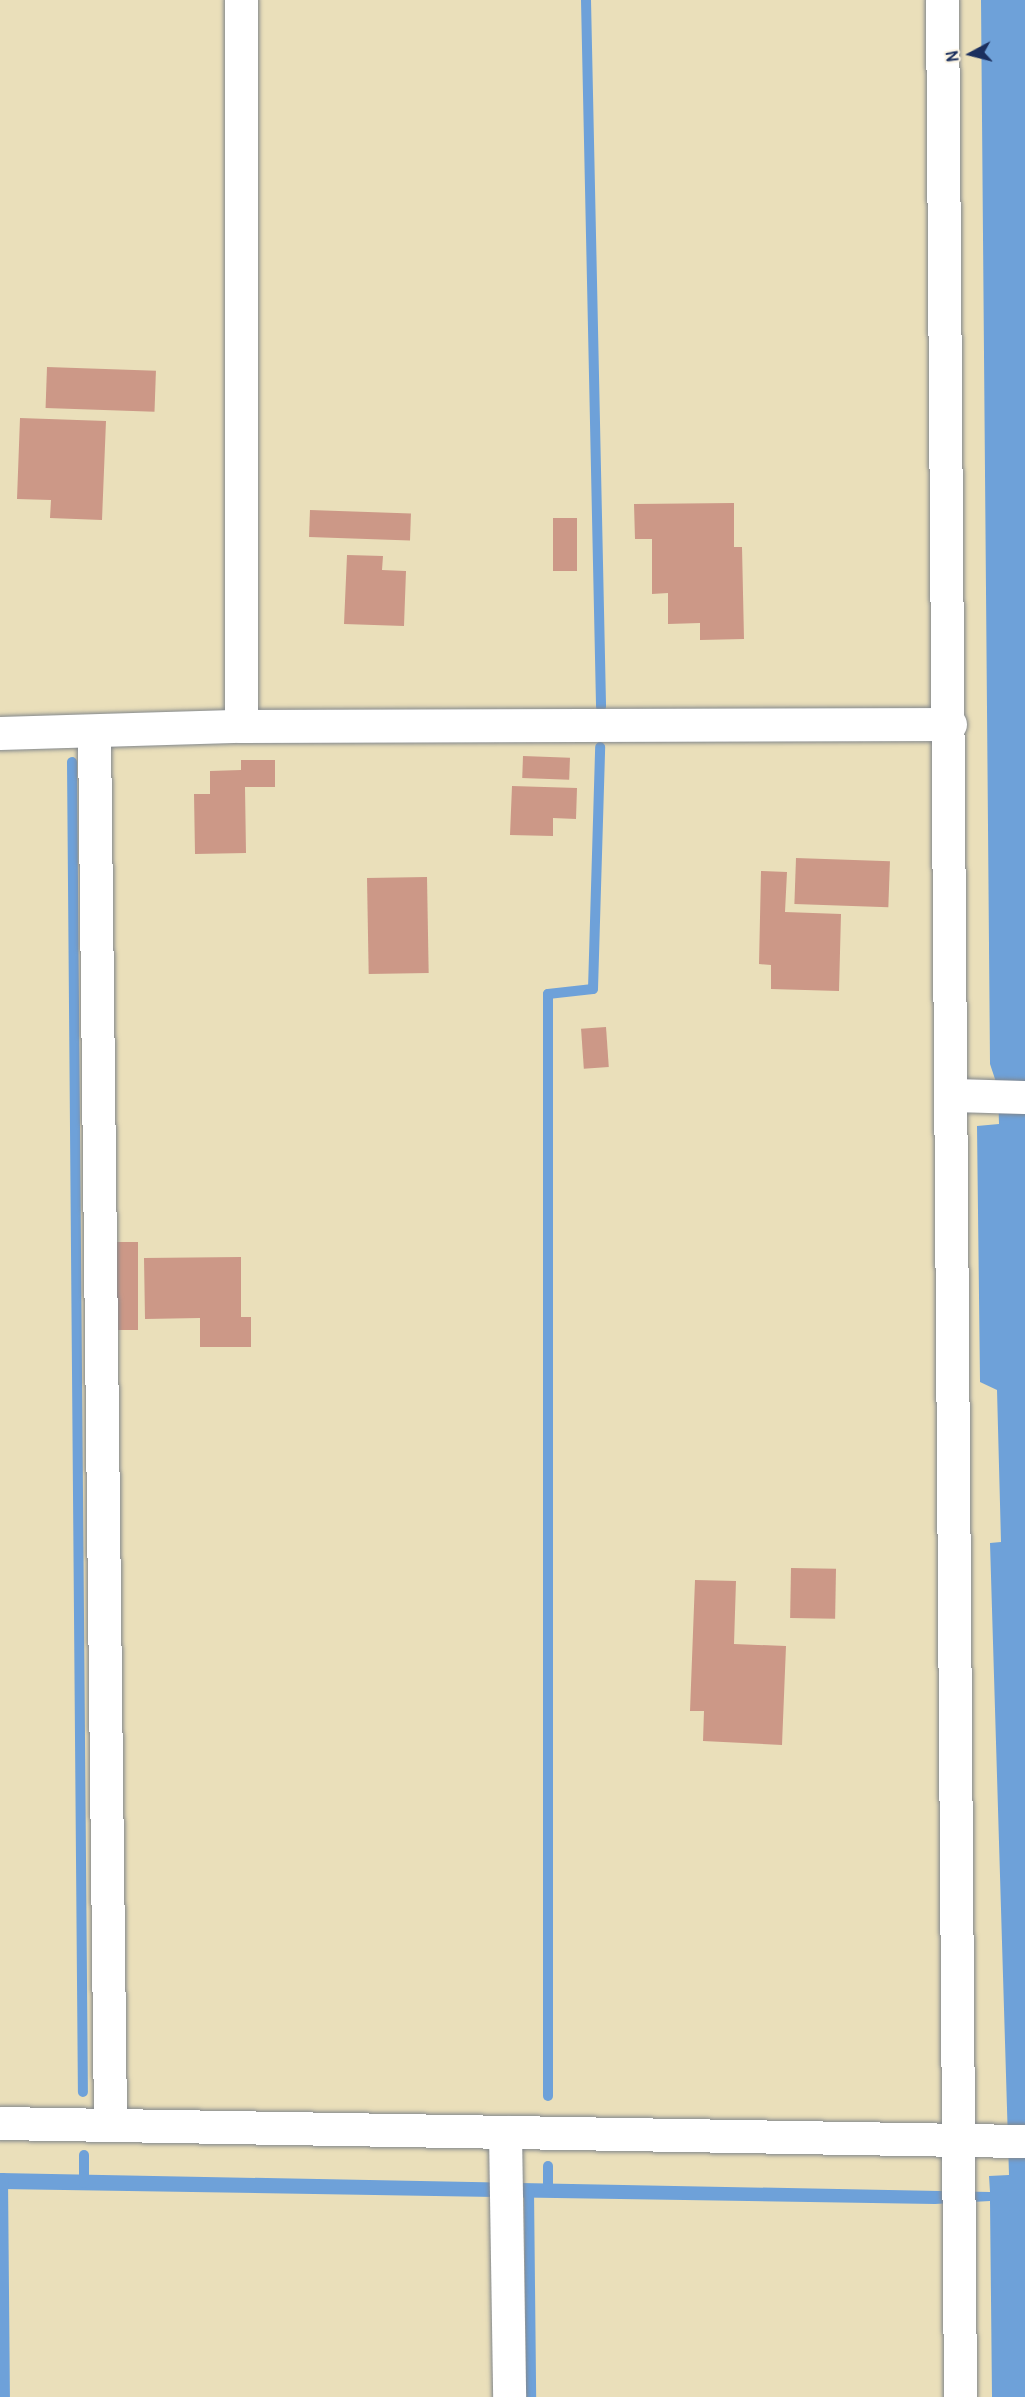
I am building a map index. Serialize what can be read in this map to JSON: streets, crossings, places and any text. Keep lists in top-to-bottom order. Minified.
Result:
{"north":"left"}
